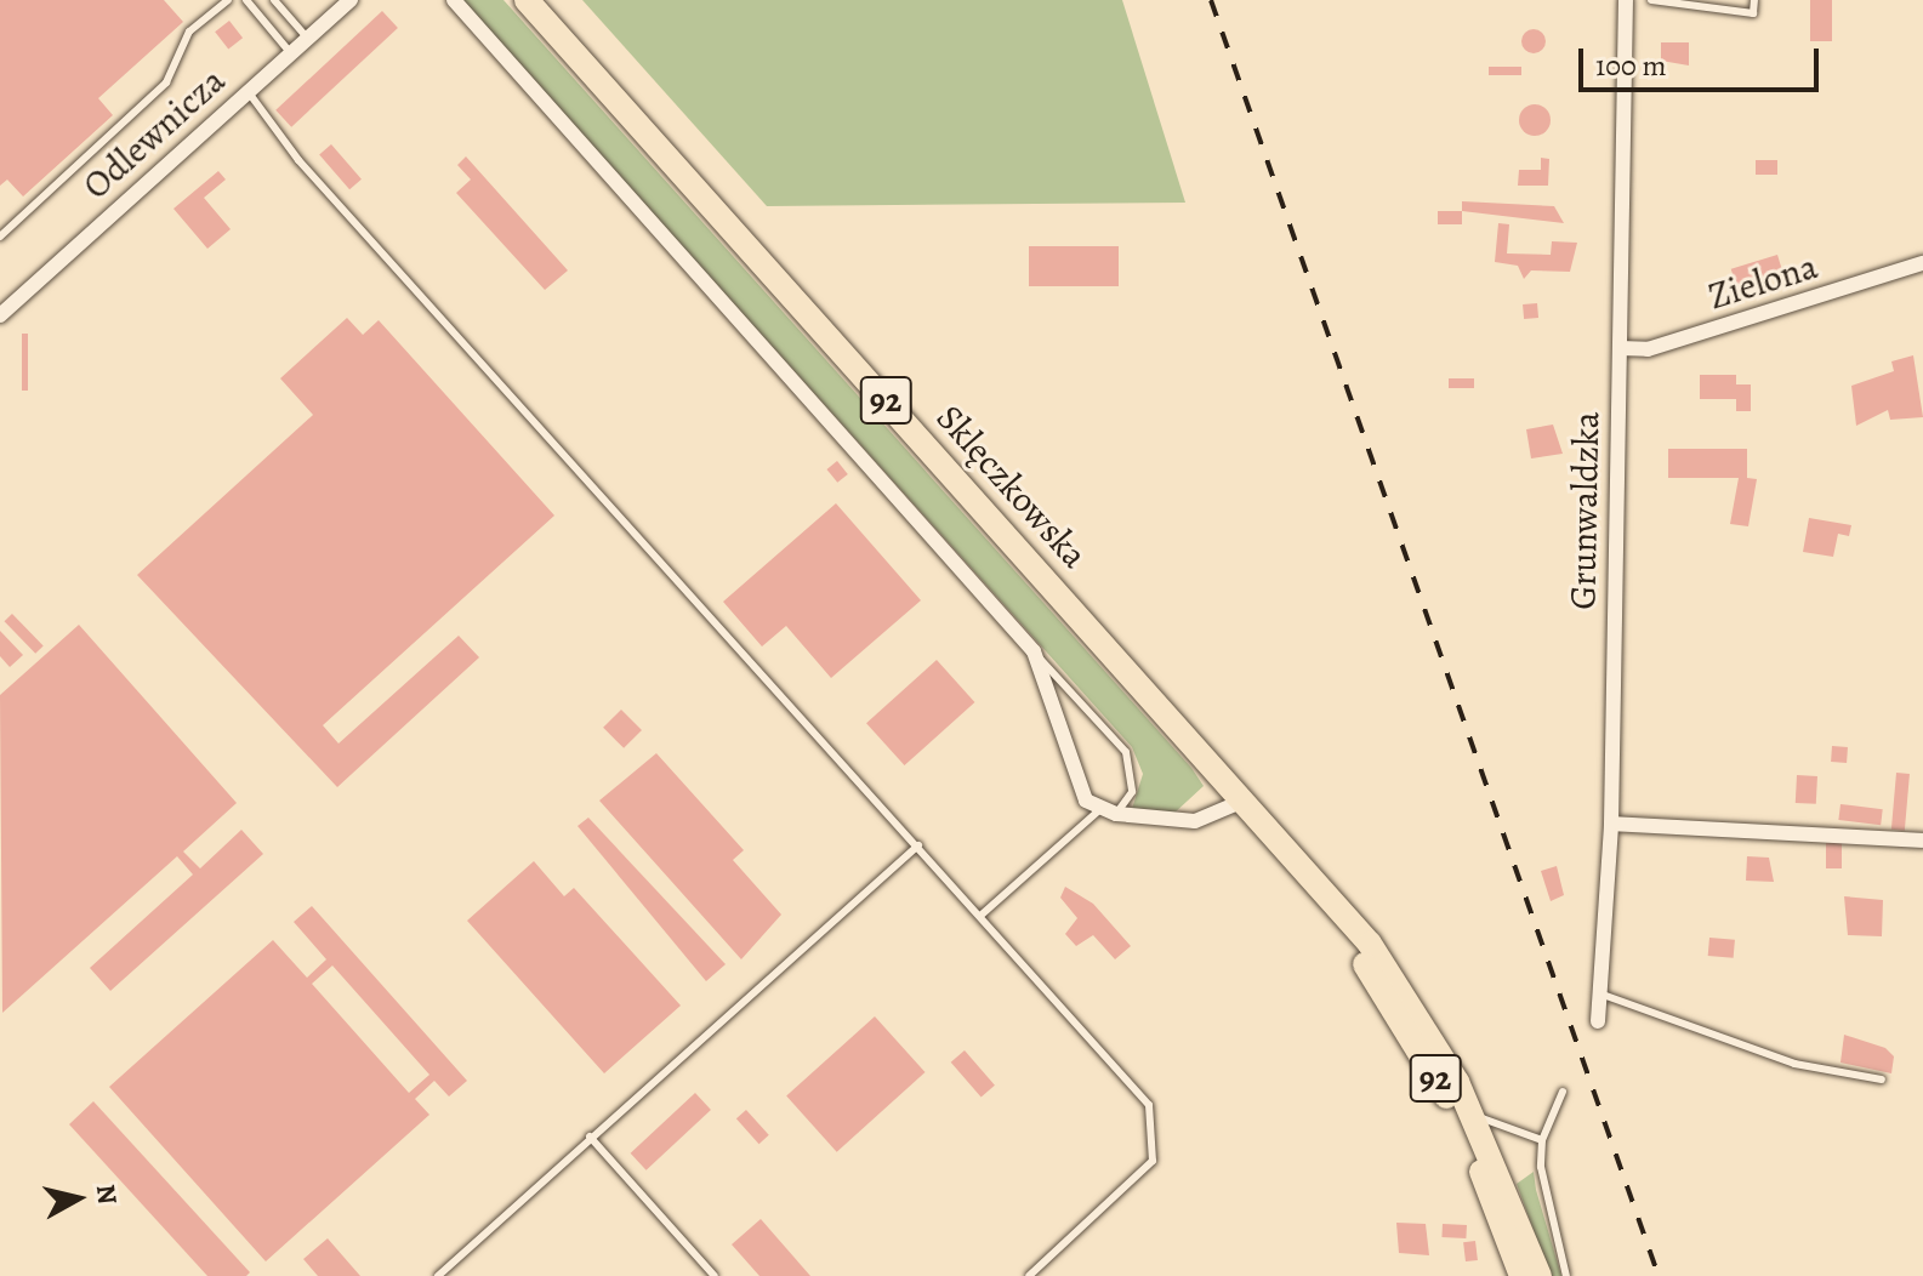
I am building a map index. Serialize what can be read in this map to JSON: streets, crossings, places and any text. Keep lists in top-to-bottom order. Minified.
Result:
{"streets":{"main road":["92","Sklęczkowska"],"street":["Odlewnicza","Zielona","Grunwaldzka"]},"crossings":[["Zielona","Grunwaldzka"]],"scale_bar":"100 m","north":"right"}
